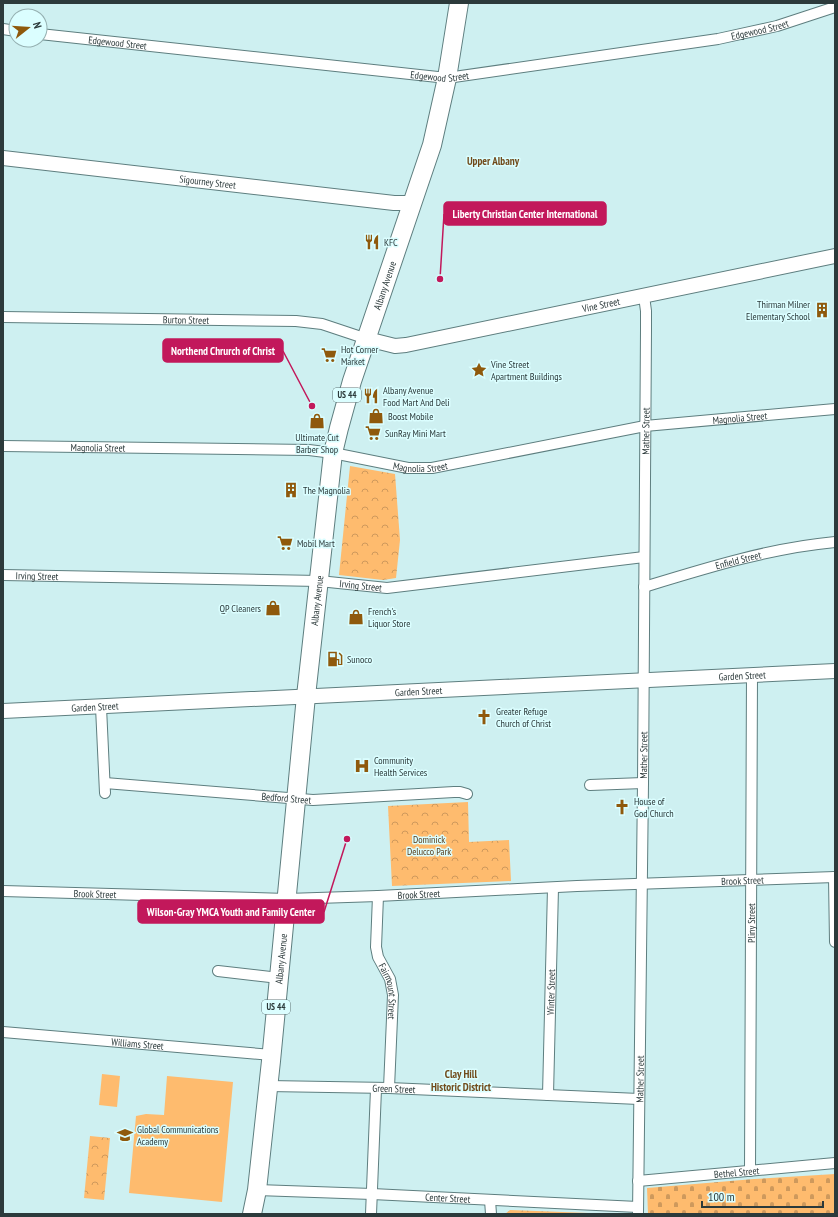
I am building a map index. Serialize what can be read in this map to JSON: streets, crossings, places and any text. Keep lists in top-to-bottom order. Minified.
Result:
{"streets":{"highway":["Albany Avenue","US 44"],"street":["Edgewood Street","Sigourney Street","Vine Street","Burton Street","Magnolia Street","Mather Street","Enfield Street","Irving Street","Garden Street","Bedford Street","Brook Street","Pliny Street","Fairmount Street","Winter Street","Williams Street","Green Street","Bethel Street","Center Street"]},"crossings":[["Edgewood Street","Albany Avenue"],["Sigourney Street","Albany Avenue"],["Albany Avenue","Vine Street"],["Albany Avenue","Burton Street"],["Albany Avenue","Magnolia Street"],["Albany Avenue","Irving Street"],["Albany Avenue","Garden Street"],["Albany Avenue","Bedford Street"],["Albany Avenue","Brook Street"],["Albany Avenue","Williams Street"],["Albany Avenue","Green Street"],["Albany Avenue","Center Street"],["Vine Street","Burton Street"],["Vine Street","Mather Street"],["Magnolia Street","Mather Street"],["Mather Street","Enfield Street"],["Mather Street","Irving Street"],["Mather Street","Garden Street"],["Mather Street","Brook Street"],["Mather Street","Green Street"],["Mather Street","Bethel Street"],["Mather Street","Center Street"],["Garden Street","Bedford Street"],["Garden Street","Pliny Street"],["Brook Street","Pliny Street"],["Brook Street","Fairmount Street"],["Brook Street","Winter Street"],["Pliny Street","Bethel Street"],["Fairmount Street","Green Street"],["Winter Street","Green Street"]],"districts":["Upper Albany","Clay Hill Historic District"],"parks":["Dominick Delucco Park"],"places":{"restaurant":["KFC","Albany Avenue Food Mart And Deli"],"other":["Liberty Christian Center International","Northend Chrurch of Christ","Wilson-Gray YMCA Youth and Family Center"],"building":["Thirman Milner Elementary School","The Magnolia"],"supermarket":["Hot Corner Market","SunRay Mini Mart","Mobil Mart"],"place":["Vine Street Apartment Buildings"],"shop":["Boost Mobile","Ultimate Cut Barber Shop","QP Cleaners","French's Liquor Store"],"fuel station":["Sunoco"],"church":["Greater Refuge Church of Christ","House of God Church"],"hospital":["Community Health Services"],"school or university":["Global Communications Academy"]},"scale_bar":"100 m","north":"right"}
